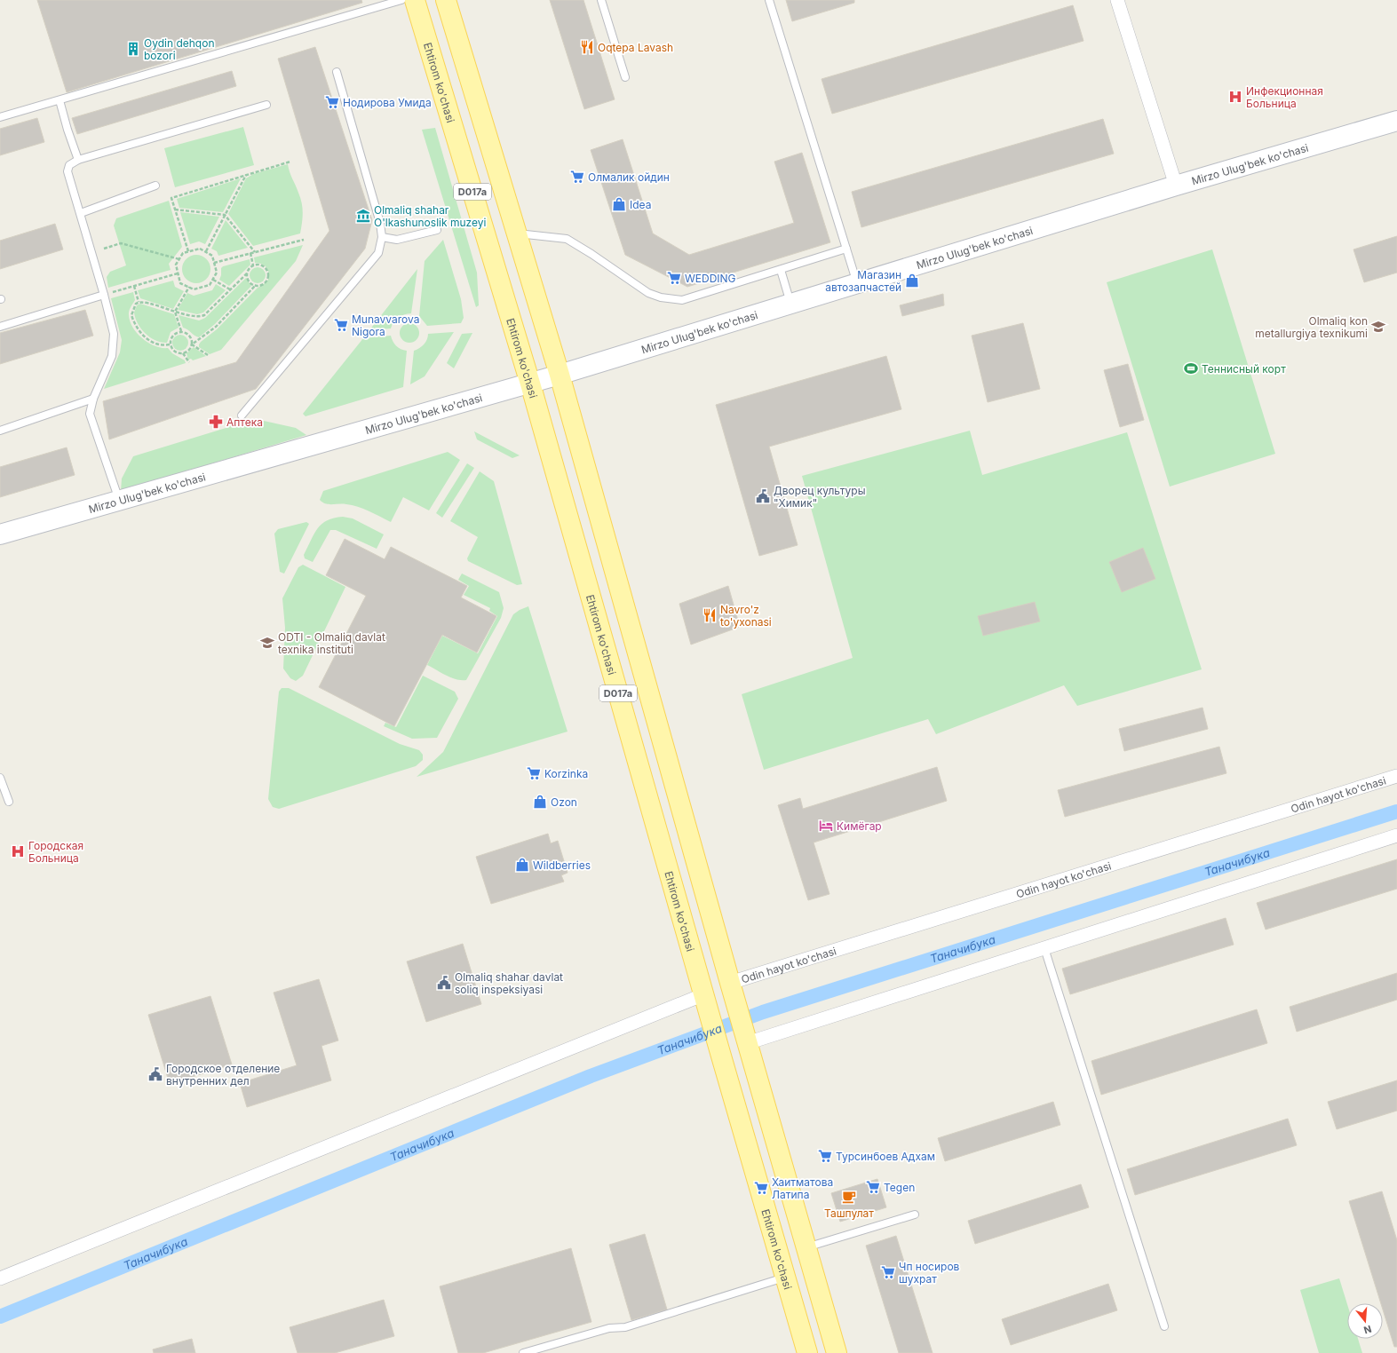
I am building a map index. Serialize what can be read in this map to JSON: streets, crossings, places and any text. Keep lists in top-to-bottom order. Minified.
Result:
{"streets":{"main road":["Ehtirom ko'chasi","Mirzo Ulug'bek ko'chasi","D017a"],"street":["Odin hayot ko'chasi"]},"crossings":[["Ehtirom ko'chasi","Mirzo Ulug'bek ko'chasi"],["Mirzo Ulug'bek ko'chasi","D017a"],["D017a","Odin hayot ko'chasi"]],"water":["Таначибука"],"places":{"restaurant":["Oqtepa Lavash","Navro'z to'yxonasi"],"building":["Oydin dehqon bozori"],"hospital":["Инфекционная Больница","Городская Больница"],"supermarket":["Нодирова Умида","Олмалик ойдин","WEDDING","Munavvarova Nigora","Korzinka","Турсинбоев Адхам","Tegen","Хаитматова Латипа","Чп носиров шухрат"],"shop":["Idea","Магазин автозапчастей","Ozon","Wildberries"],"museum":["Olmaliq shahar O'lkashunoslik muzeyi"],"school or university":["Olmaliq kon metallurgiya texnikumi","ODTI - Olmaliq davlat texnika instituti"],"sports":["Теннисный корт"],"pharmacy":["Аптека"],"public building":["Дворец культуры \"Химик\"","Olmaliq shahar davlat soliq inspeksiyasi","Городское отделение внутренних дел"],"hotel":["Кимёгар"],"cafe":["Ташпулат"]},"north":"bottom"}
